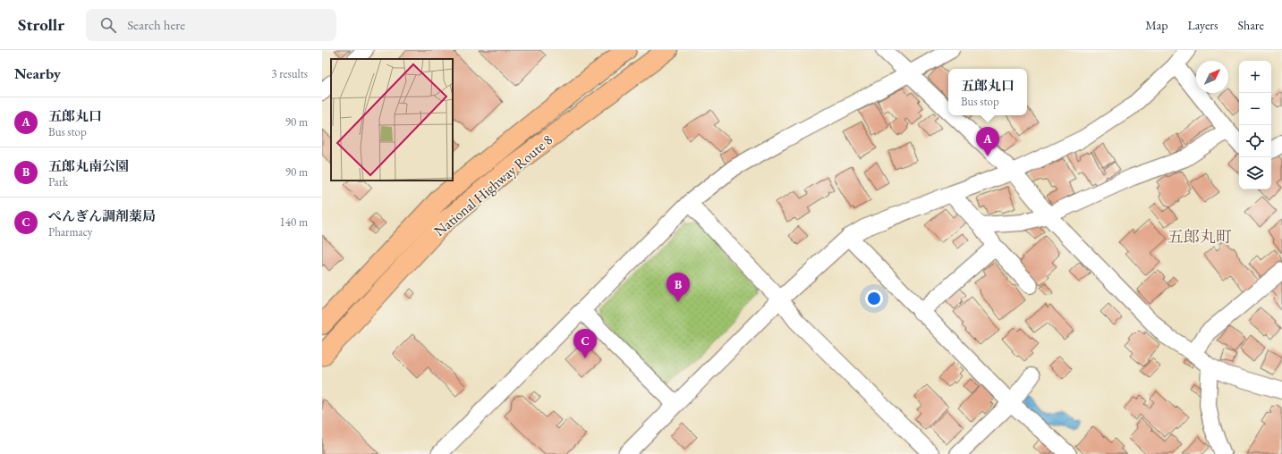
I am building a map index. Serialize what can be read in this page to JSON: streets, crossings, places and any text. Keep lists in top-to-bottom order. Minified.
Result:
{"streets":{"highway":["National Highway Route 8"]},"districts":["五郎丸町"],"north":"top right","page":{"header":"Strollr","search":"Search here","nav":["Map","Layers","Share"],"heading":["Nearby","3 results"],"map_buttons":["+","−"],"popup":["五郎丸口","Bus stop"],"list":[{"mark":"A","name":"五郎丸口","note":"Bus stop","value":"90 m"},{"mark":"B","name":"五郎丸南公園","note":"Park","value":"90 m"},{"mark":"C","name":"ぺんぎん調剤薬局","note":"Pharmacy","value":"140 m"}],"pins":["A","B","C"]}}
